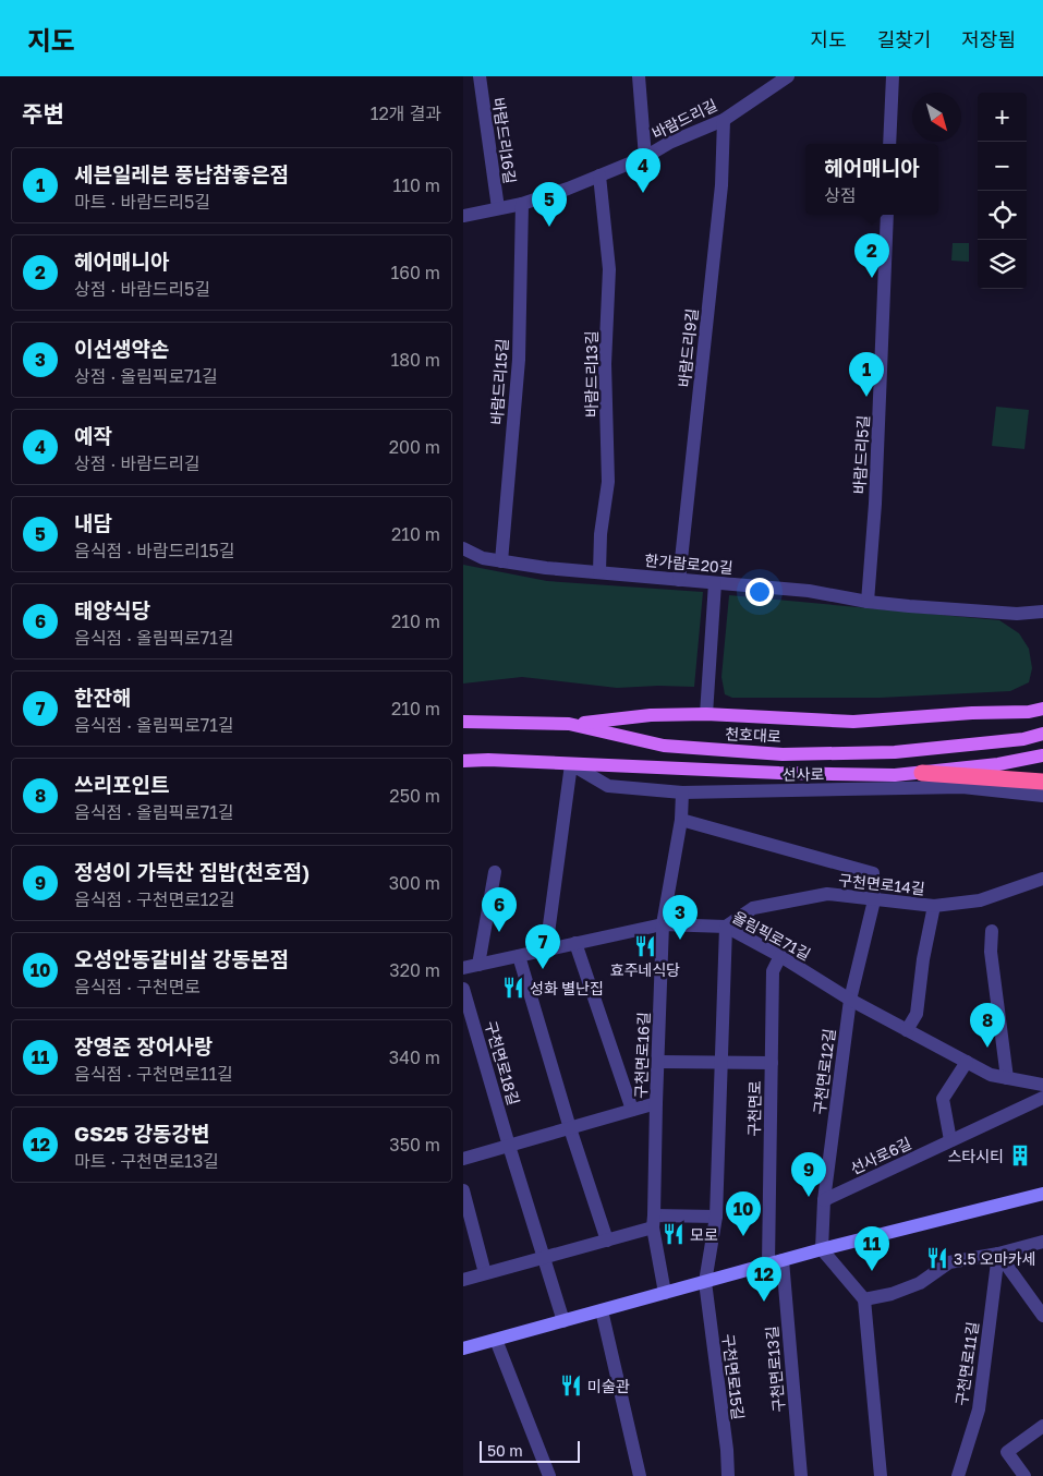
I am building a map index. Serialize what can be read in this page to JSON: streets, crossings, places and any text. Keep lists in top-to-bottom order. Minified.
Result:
{"streets":{"main road":["천호대로"],"street":["바람드리길","바람드리16길","바람드리9길","바람드리13길","바람드리15길","바람드리5길","한가람로20길","선사로","구천면로14길","올림픽로71길","구천면로16길","구천면로18길","구천면로12길","구천면로","선사로6길","구천면로11길","구천면로13길","구천면로15길"]},"crossings":[["바람드리길","바람드리16길"],["바람드리길","바람드리9길"],["바람드리길","바람드리13길"],["바람드리길","바람드리15길"],["바람드리9길","한가람로20길"],["바람드리13길","한가람로20길"],["바람드리15길","한가람로20길"],["바람드리5길","한가람로20길"],["선사로","구천면로16길"],["구천면로14길","올림픽로71길"],["구천면로14길","구천면로12길"],["올림픽로71길","구천면로16길"],["올림픽로71길","구천면로12길"],["올림픽로71길","구천면로"],["구천면로16길","구천면로12길"],["구천면로12길","선사로6길"],["구천면로","구천면로13길"]],"places":{"restaurant":["효주네식당","성화 별난집","모로","3.5 오마카세","미술관"],"building":["스타시티"]},"scale_bar":"50 m","north":"bottom right","page":{"header":"지도","nav":["지도","길찾기","저장됨"],"heading":["주변","12개 결과"],"map_buttons":["+","−"],"popup":["헤어매니아","상점"],"list":[{"mark":"1","name":"세븐일레븐 풍납참좋은점","note":"마트 · 바람드리5길","value":"110 m"},{"mark":"2","name":"헤어매니아","note":"상점 · 바람드리5길","value":"160 m"},{"mark":"3","name":"이선생약손","note":"상점 · 올림픽로71길","value":"180 m"},{"mark":"4","name":"예작","note":"상점 · 바람드리길","value":"200 m"},{"mark":"5","name":"내담","note":"음식점 · 바람드리15길","value":"210 m"},{"mark":"6","name":"태양식당","note":"음식점 · 올림픽로71길","value":"210 m"},{"mark":"7","name":"한잔해","note":"음식점 · 올림픽로71길","value":"210 m"},{"mark":"8","name":"쓰리포인트","note":"음식점 · 올림픽로71길","value":"250 m"},{"mark":"9","name":"정성이 가득찬 집밥(천호점)","note":"음식점 · 구천면로12길","value":"300 m"},{"mark":"10","name":"오성안동갈비살 강동본점","note":"음식점 · 구천면로","value":"320 m"},{"mark":"11","name":"장영준 장어사랑","note":"음식점 · 구천면로11길","value":"340 m"},{"mark":"12","name":"GS25 강동강변","note":"마트 · 구천면로13길","value":"350 m"}],"pins":["4","5","2","1","6","3","7","8","9","10","11","12"],"scale":"50 m"}}
